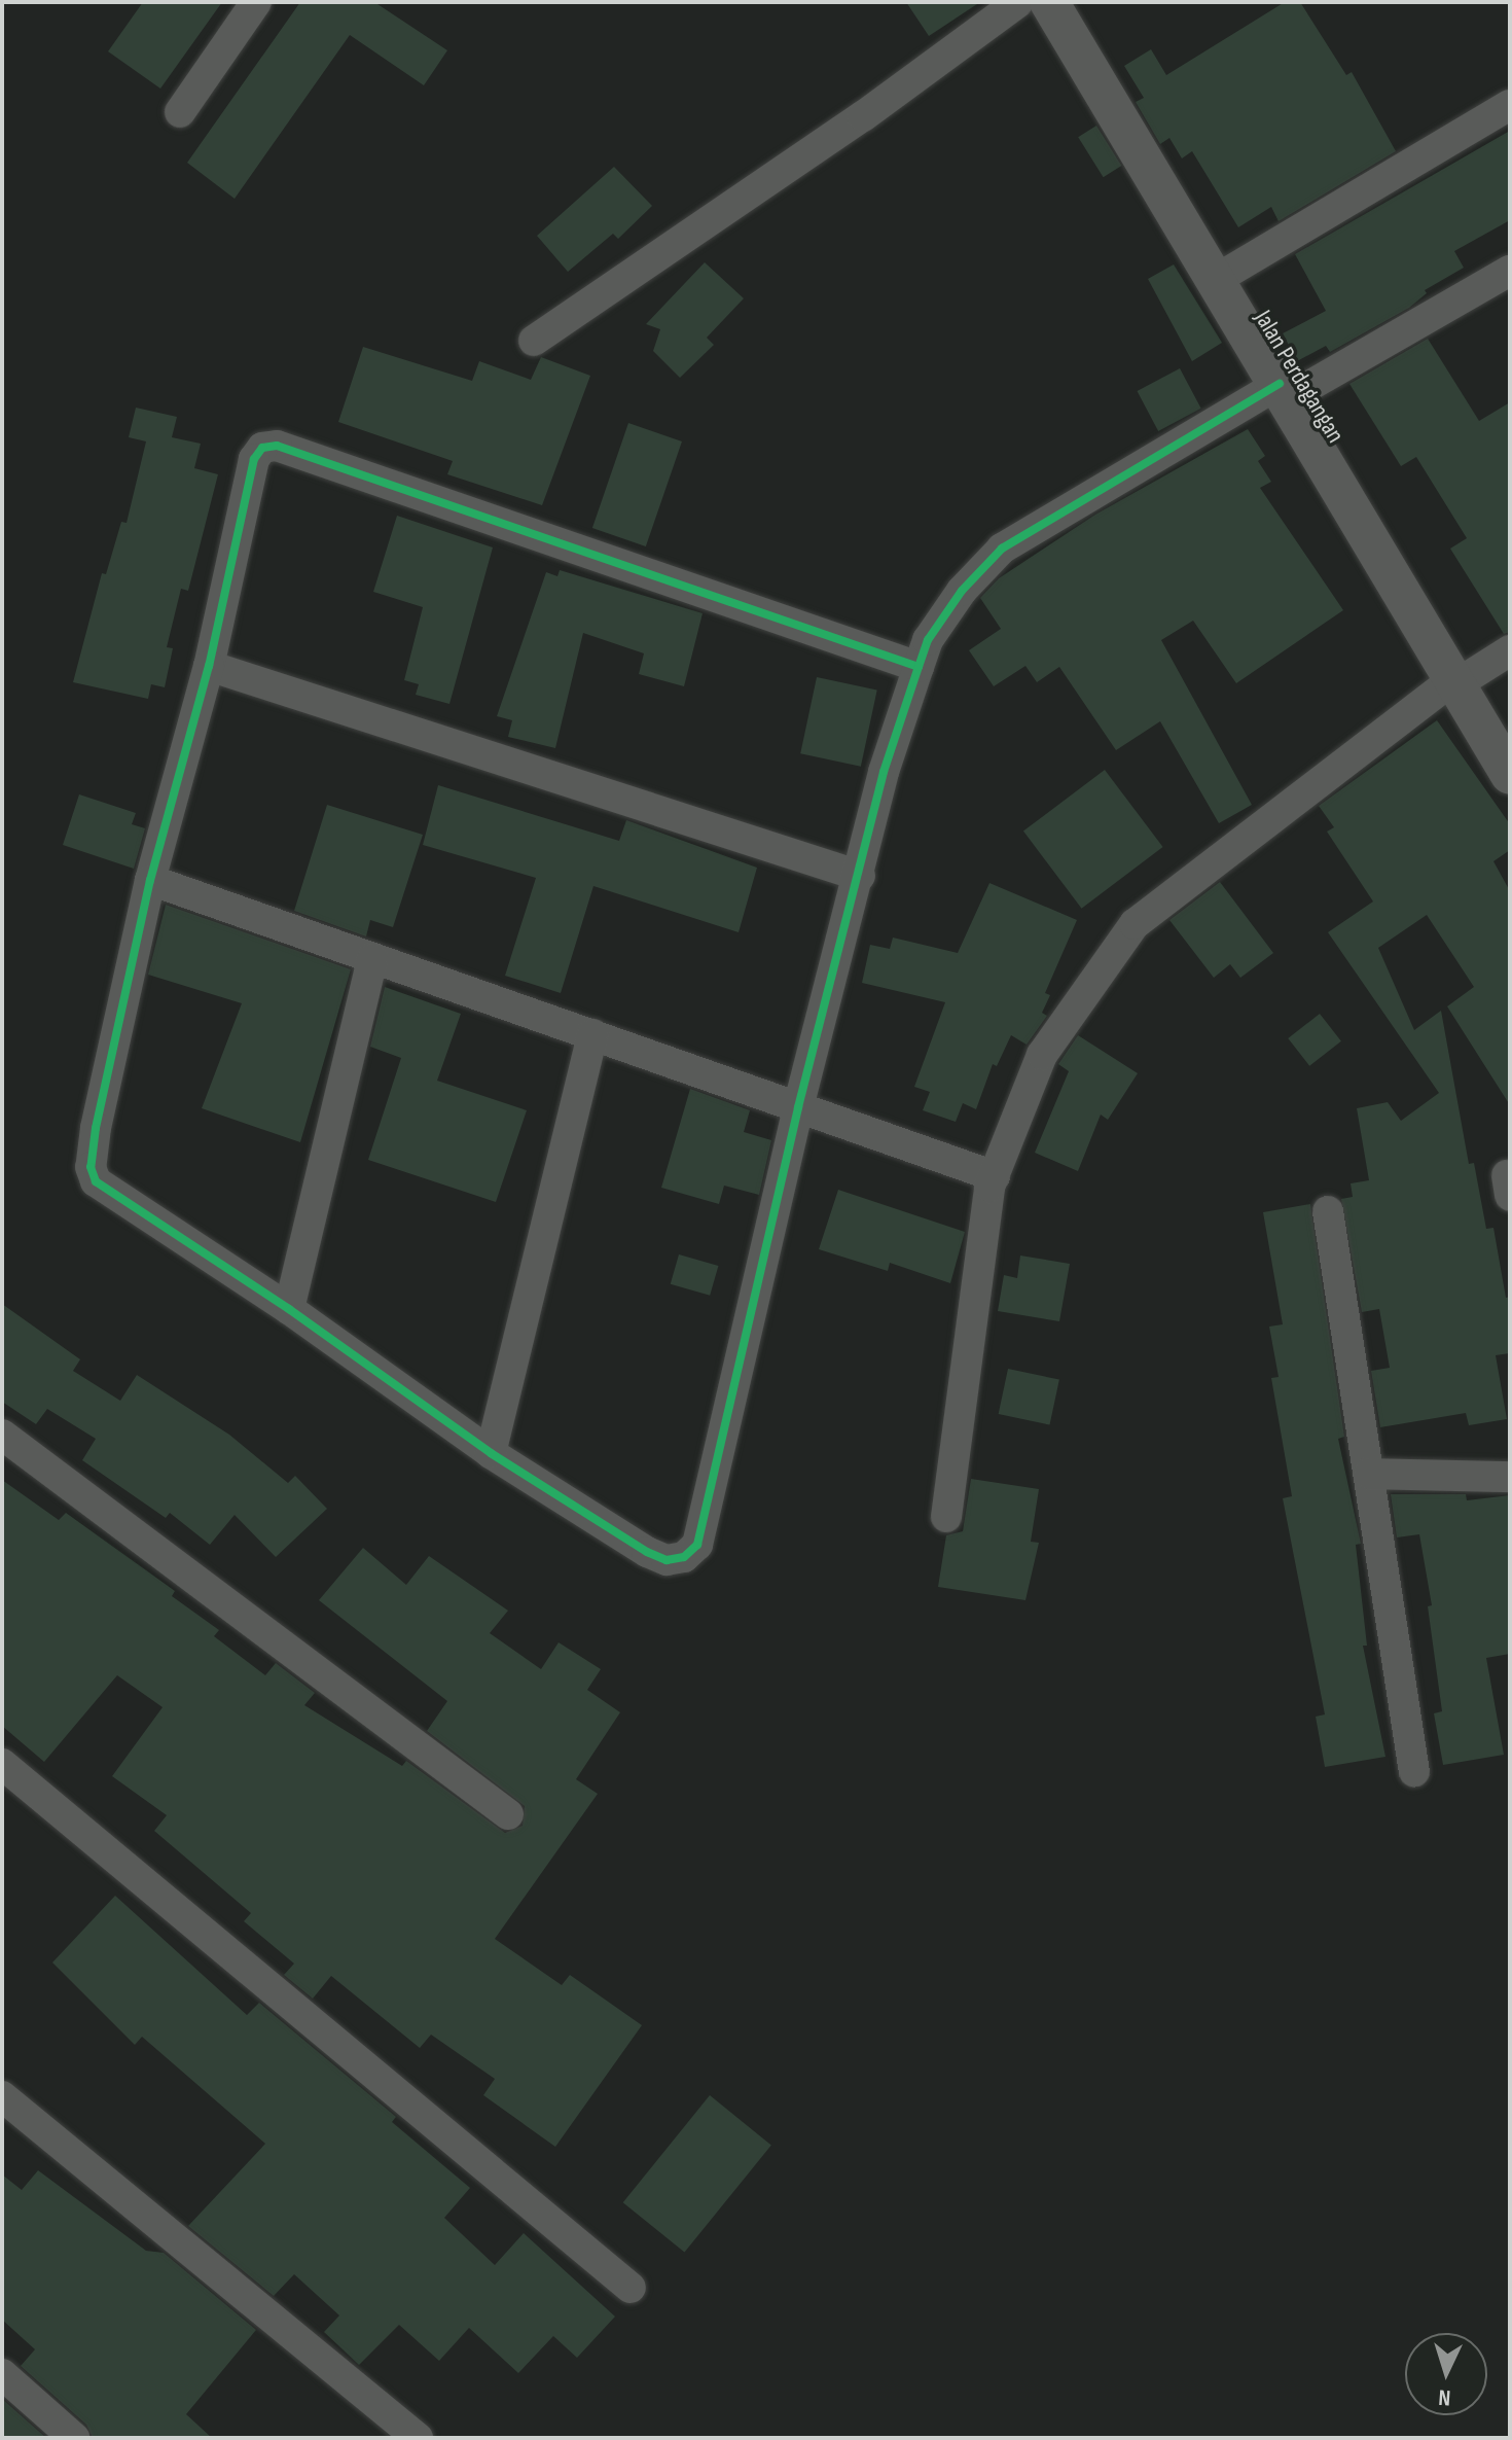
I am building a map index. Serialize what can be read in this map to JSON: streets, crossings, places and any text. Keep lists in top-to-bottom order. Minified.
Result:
{"streets":{"street":["Jalan Perdagangan"]},"north":"bottom"}
